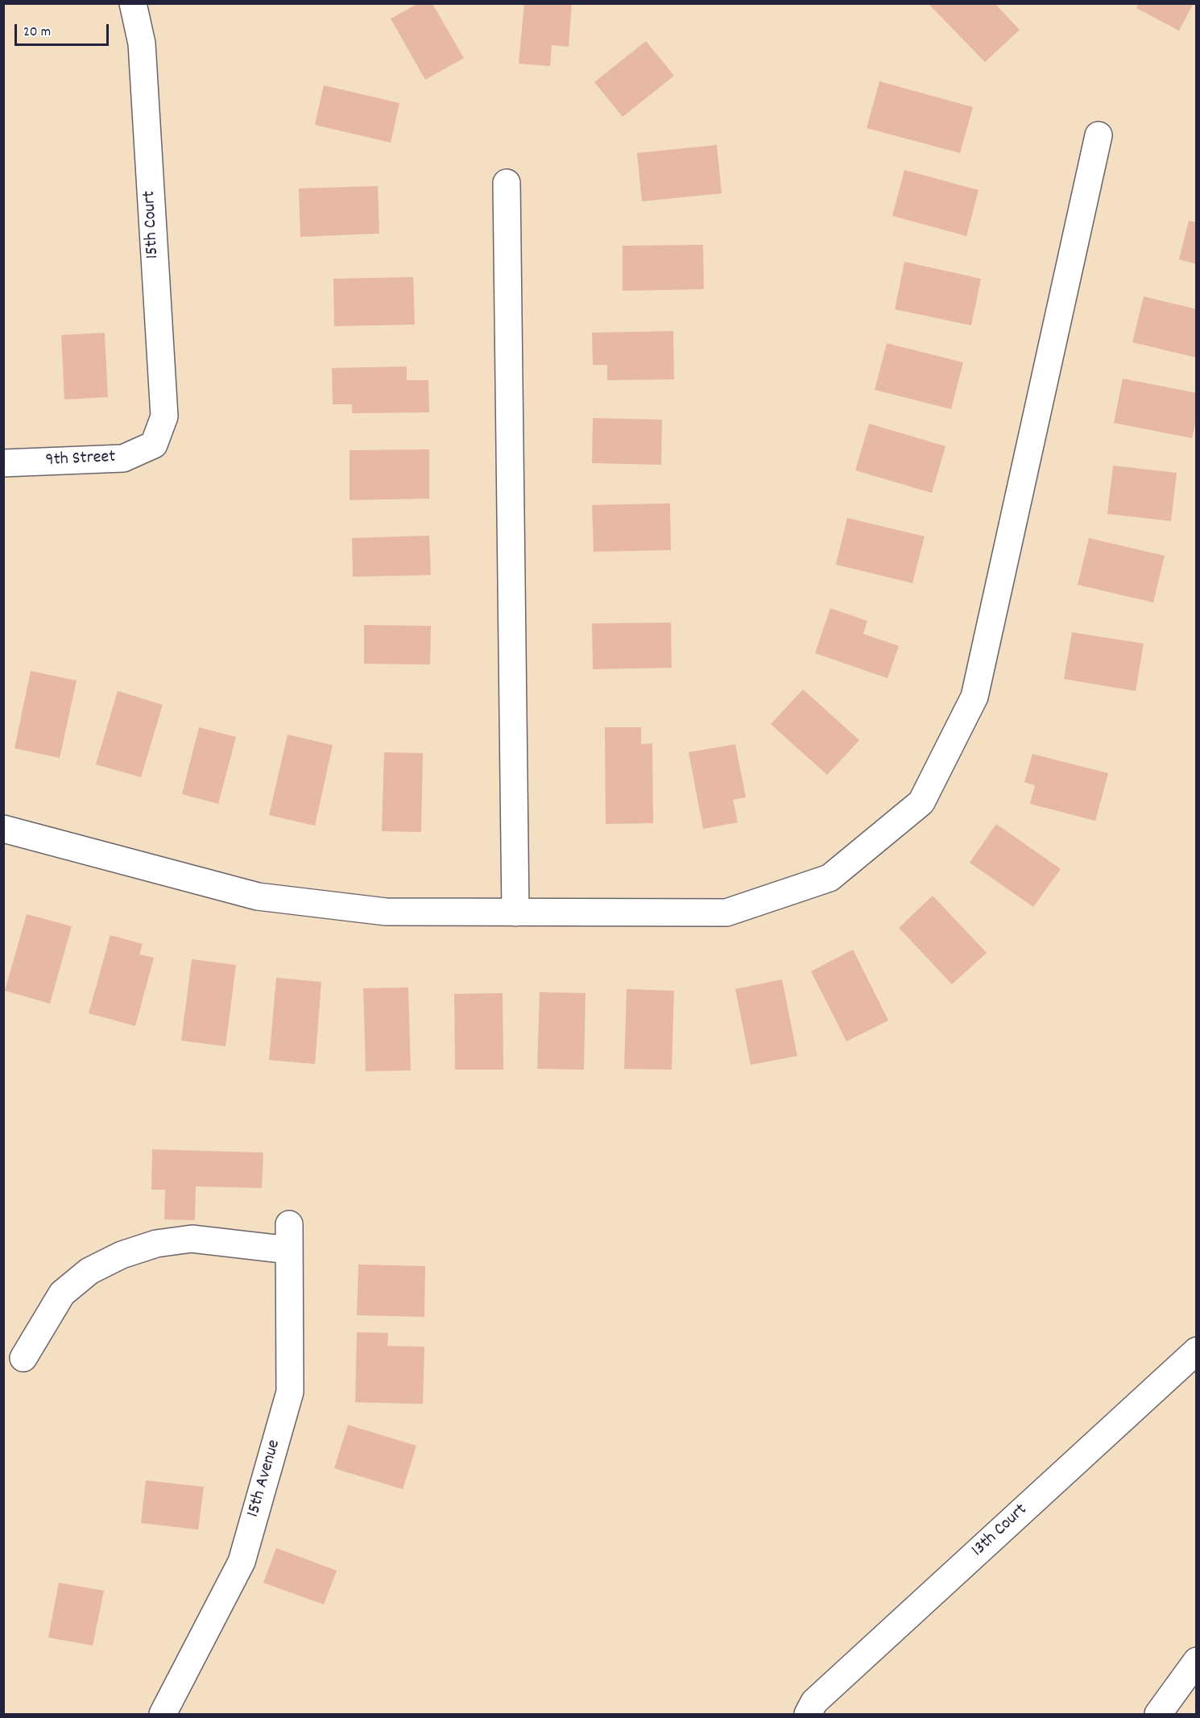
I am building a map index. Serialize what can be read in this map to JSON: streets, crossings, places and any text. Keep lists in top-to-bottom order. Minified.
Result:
{"streets":{"street":["15th Court","9th Street","15th Avenue","13th Court"]},"crossings":[["15th Court","9th Street"]],"scale_bar":"20 m"}
